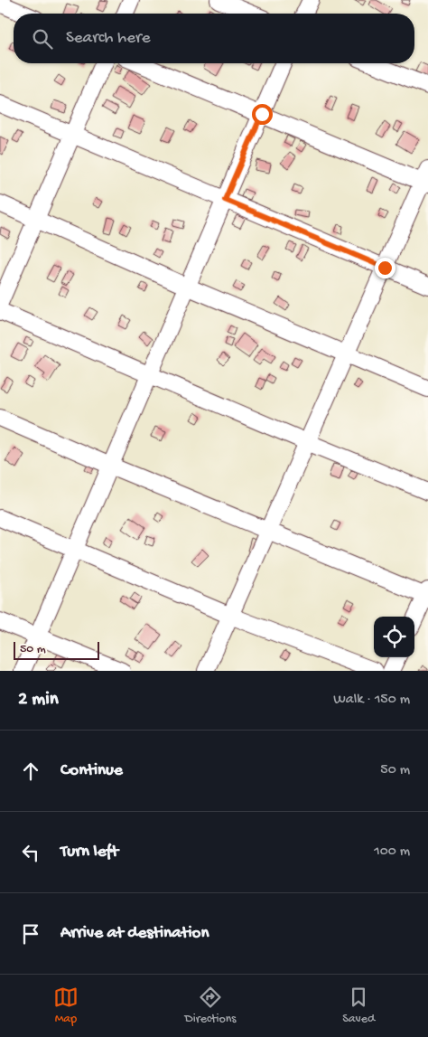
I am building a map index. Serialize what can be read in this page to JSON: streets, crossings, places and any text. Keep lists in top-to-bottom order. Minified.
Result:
{"scale_bar":"50 m","page":{"search":"Search here","scale":"50 m","heading":["2 min","Walk · 150 m"],"list":[["Continue","50 m"],["Turn left","100 m"],"Arrive at destination"],"nav":["Map","Directions","Saved"]}}
